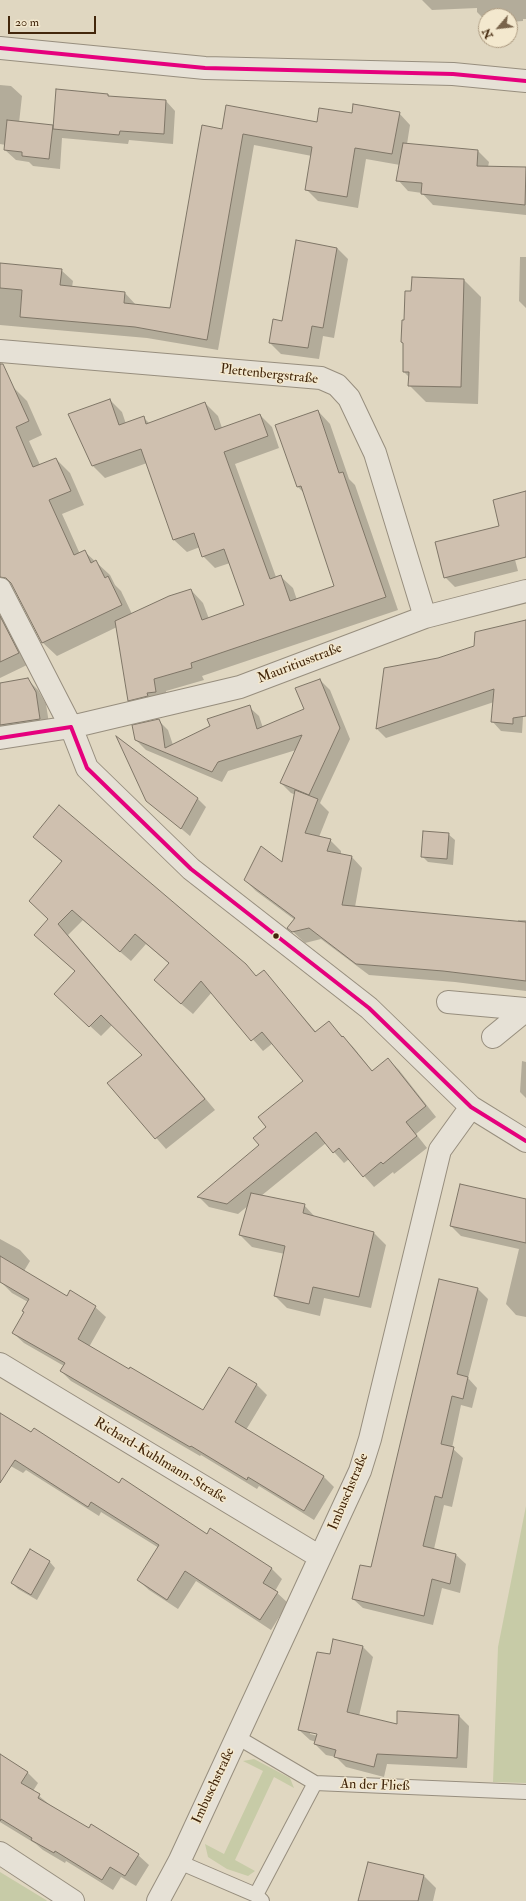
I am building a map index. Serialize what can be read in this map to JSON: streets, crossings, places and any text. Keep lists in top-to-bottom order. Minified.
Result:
{"streets":{"street":["Plettenbergstraße","Mauritiusstraße","Richard-Kuhlmann-Straße","Imbuschstraße"],"lane":["An der Fließ"]},"crossings":[["Plettenbergstraße","Mauritiusstraße"],["Richard-Kuhlmann-Straße","Imbuschstraße"],["Imbuschstraße","An der Fließ"]],"scale_bar":"20 m","north":"bottom left"}
